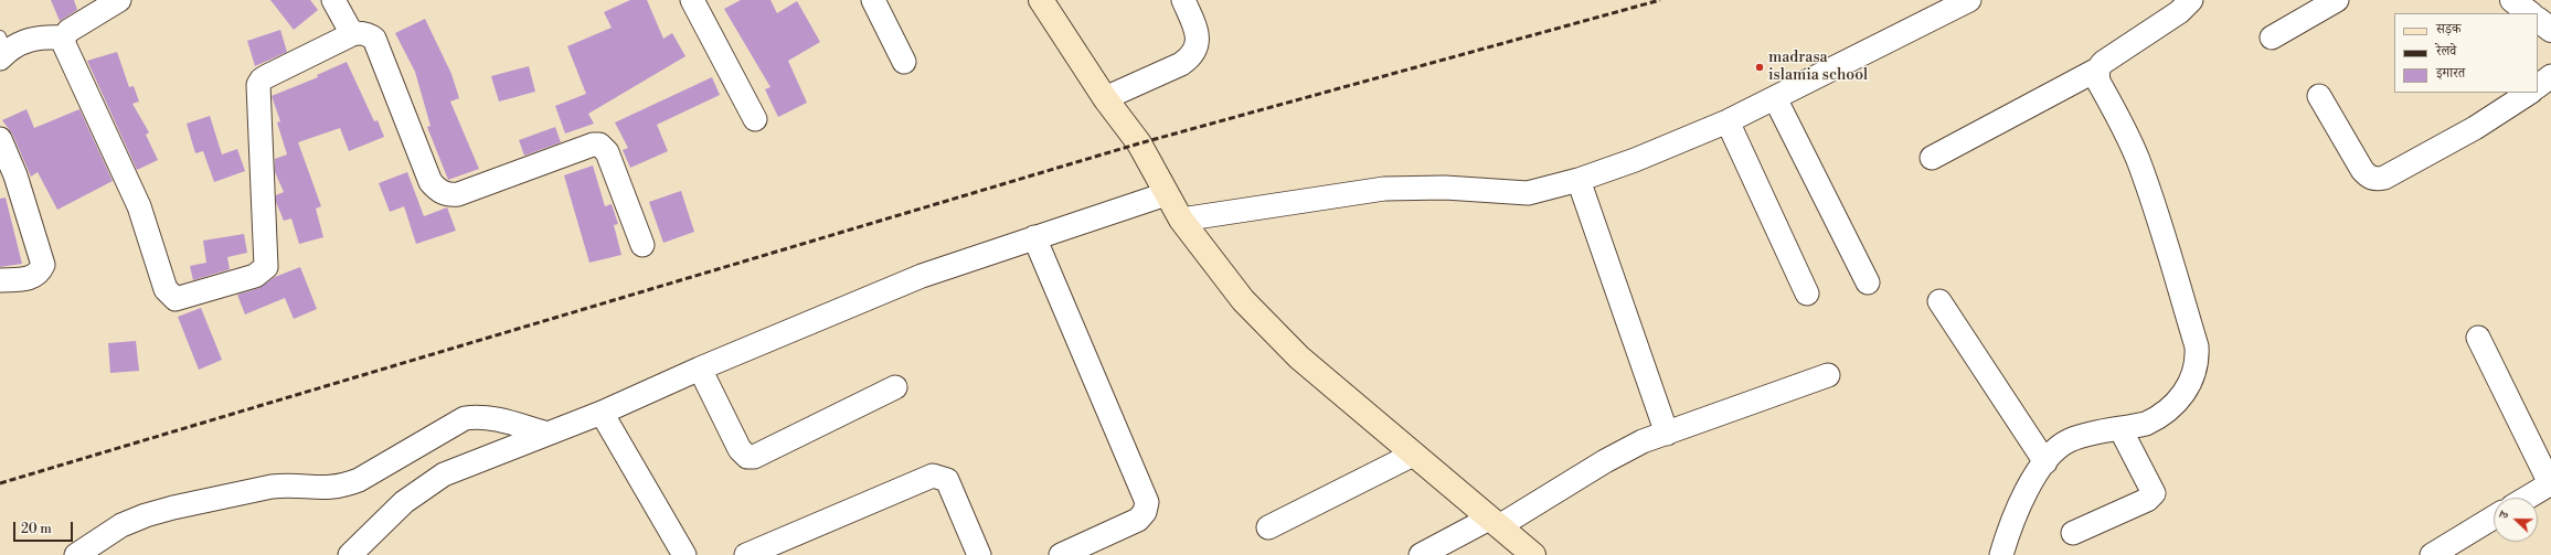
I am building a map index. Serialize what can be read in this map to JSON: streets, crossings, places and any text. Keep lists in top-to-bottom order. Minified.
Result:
{"places":["madrasa islamia school"],"legend":["सड़क","रेलवे","इमारत"],"scale_bar":"20 m","north":"left"}
